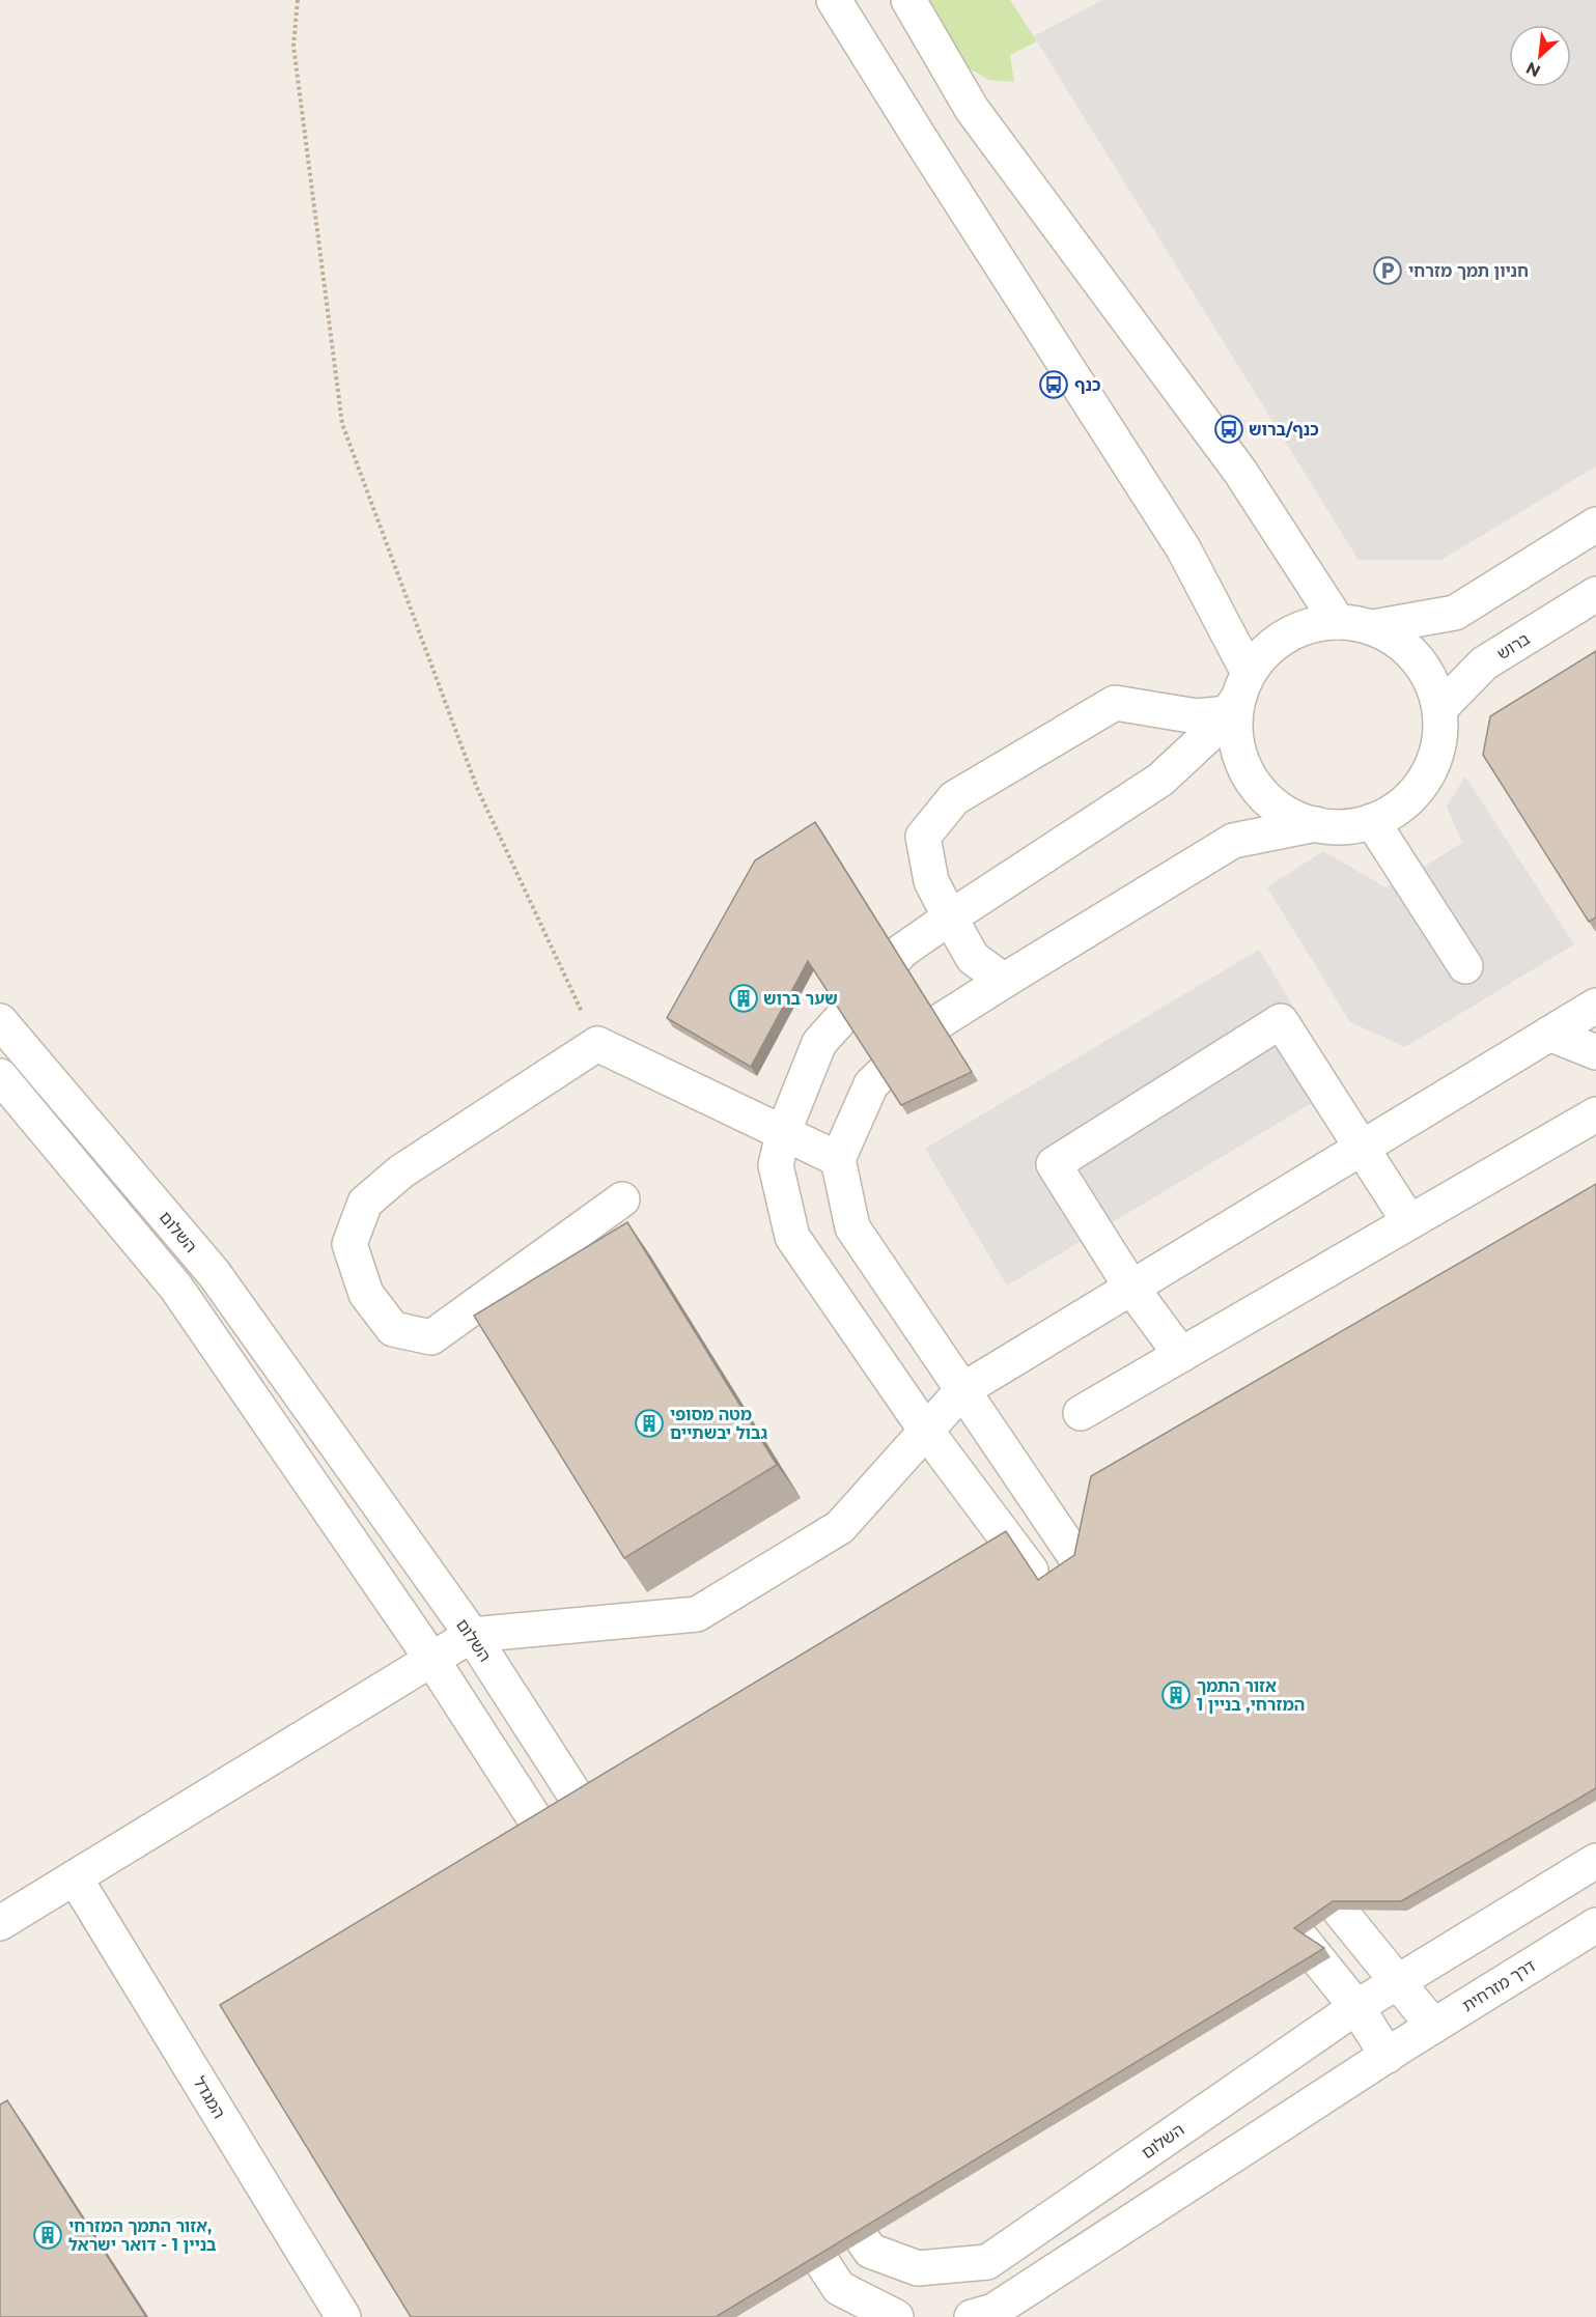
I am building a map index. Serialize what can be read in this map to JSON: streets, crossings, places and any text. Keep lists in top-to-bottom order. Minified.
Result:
{"streets":{"street":["ברוש","השלום","דרך מזרחית","המגדל"]},"places":{"parking":["חניון תמך מזרחי"],"bus stop":["כנף","כנף/ברוש"],"building":["שער ברוש","מטה מסופי גבול יבשתיים","אזור התמך המזרחי, בניין 1","אזור התמך המזרחי, בניין 1 - דואר ישראל"]},"north":"bottom left"}
